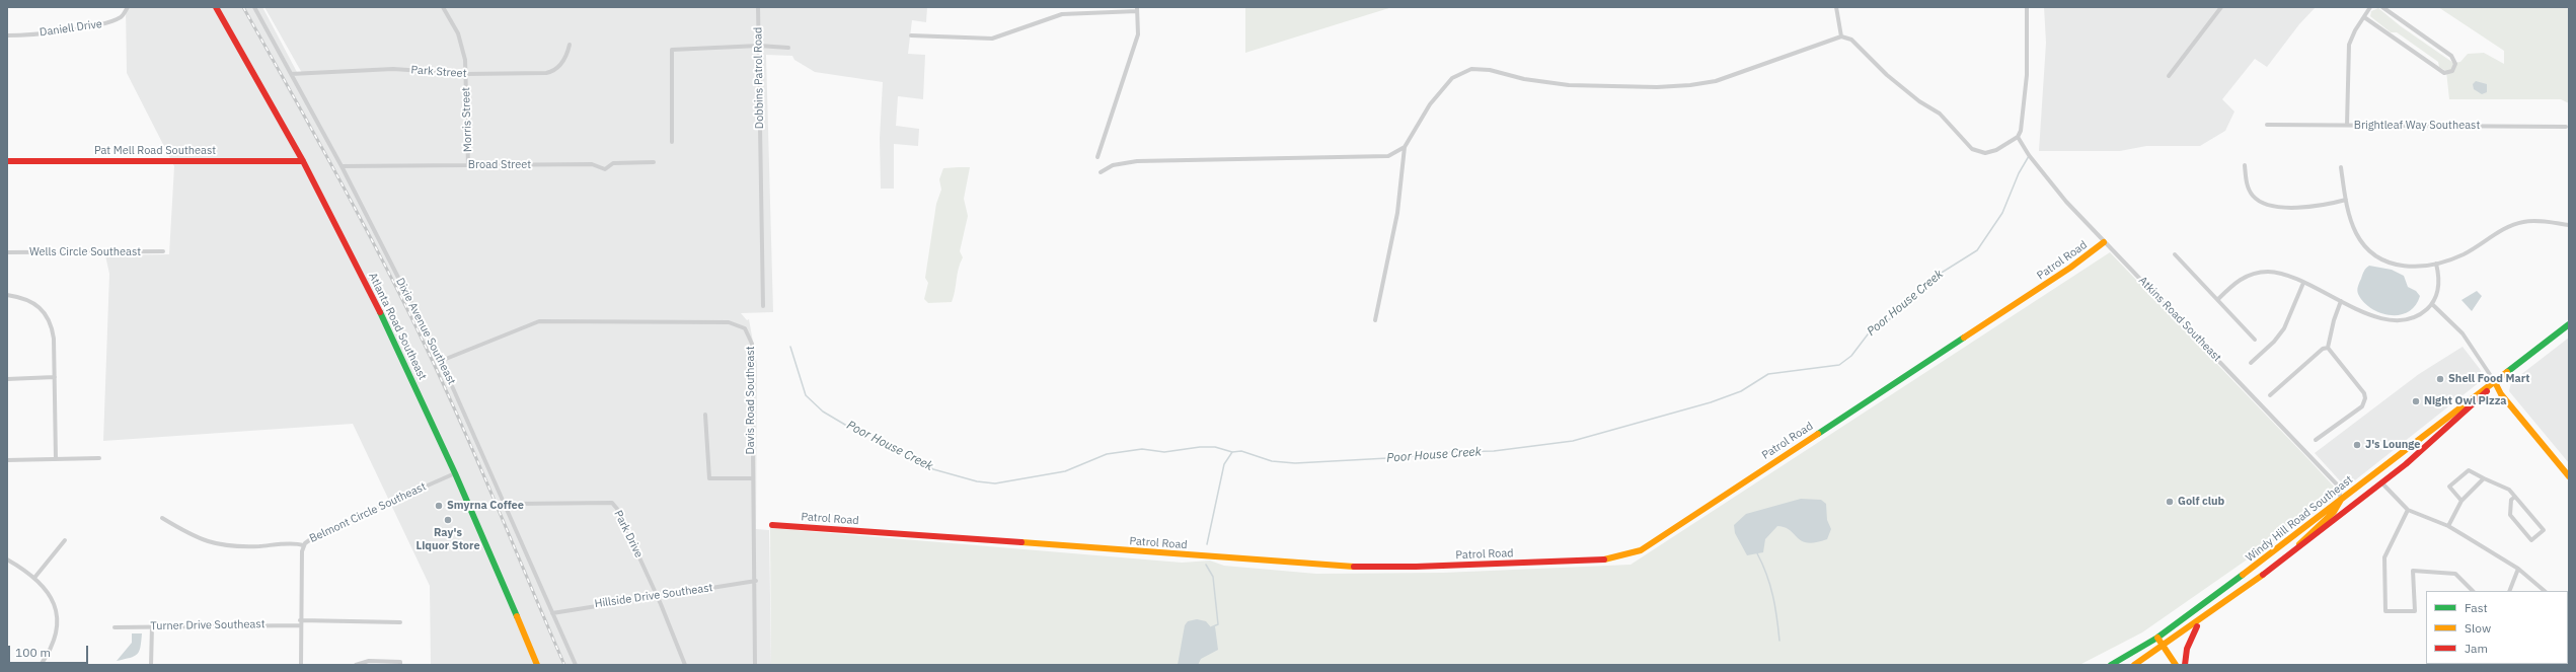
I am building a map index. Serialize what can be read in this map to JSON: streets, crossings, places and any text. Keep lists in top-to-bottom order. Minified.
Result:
{"streets":{"main road":["Pat Mell Road Southeast","Patrol Road","Atlanta Road Southeast","Windy Hill Road Southeast"],"street":["Daniell Drive","Park Street","Dobbins Patrol Road","Morris Street","Brightleaf Way Southeast","Broad Street","Wells Circle Southeast","Atkins Road Southeast","Dixie Avenue Southeast","Davis Road Southeast","Belmont Circle Southeast","Park Drive","Hillside Drive Southeast","Turner Drive Southeast"]},"crossings":[["Park Street","Morris Street"],["Park Street","Dixie Avenue Southeast"],["Morris Street","Broad Street"],["Pat Mell Road Southeast","Atlanta Road Southeast"],["Broad Street","Dixie Avenue Southeast"],["Patrol Road","Atkins Road Southeast"],["Atkins Road Southeast","Windy Hill Road Southeast"],["Atlanta Road Southeast","Belmont Circle Southeast"],["Dixie Avenue Southeast","Davis Road Southeast"],["Dixie Avenue Southeast","Park Drive"],["Dixie Avenue Southeast","Hillside Drive Southeast"],["Davis Road Southeast","Hillside Drive Southeast"],["Belmont Circle Southeast","Turner Drive Southeast"],["Park Drive","Hillside Drive Southeast"]],"water":["Poor House Creek"],"places":["Shell Food Mart","Night Owl Pizza","J's Lounge","Golf club","Smyrna Coffee","Ray's Liquor Store"],"legend":["Fast","Slow","Jam"],"scale_bar":"100 m"}
